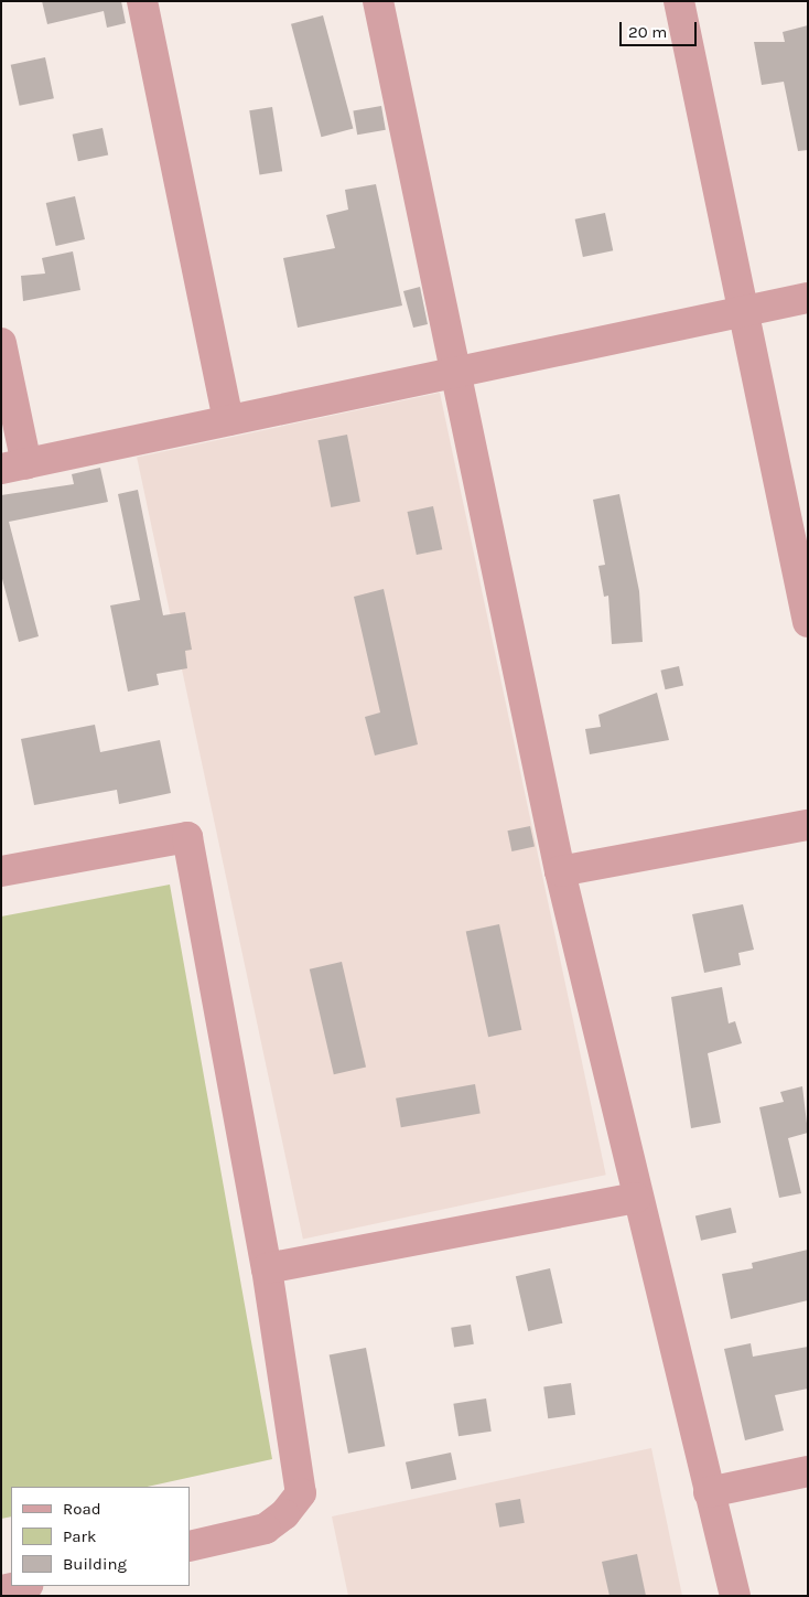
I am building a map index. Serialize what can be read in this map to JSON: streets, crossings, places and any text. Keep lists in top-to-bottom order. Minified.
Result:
{"legend":["Road","Park","Building"],"scale_bar":"20 m"}
